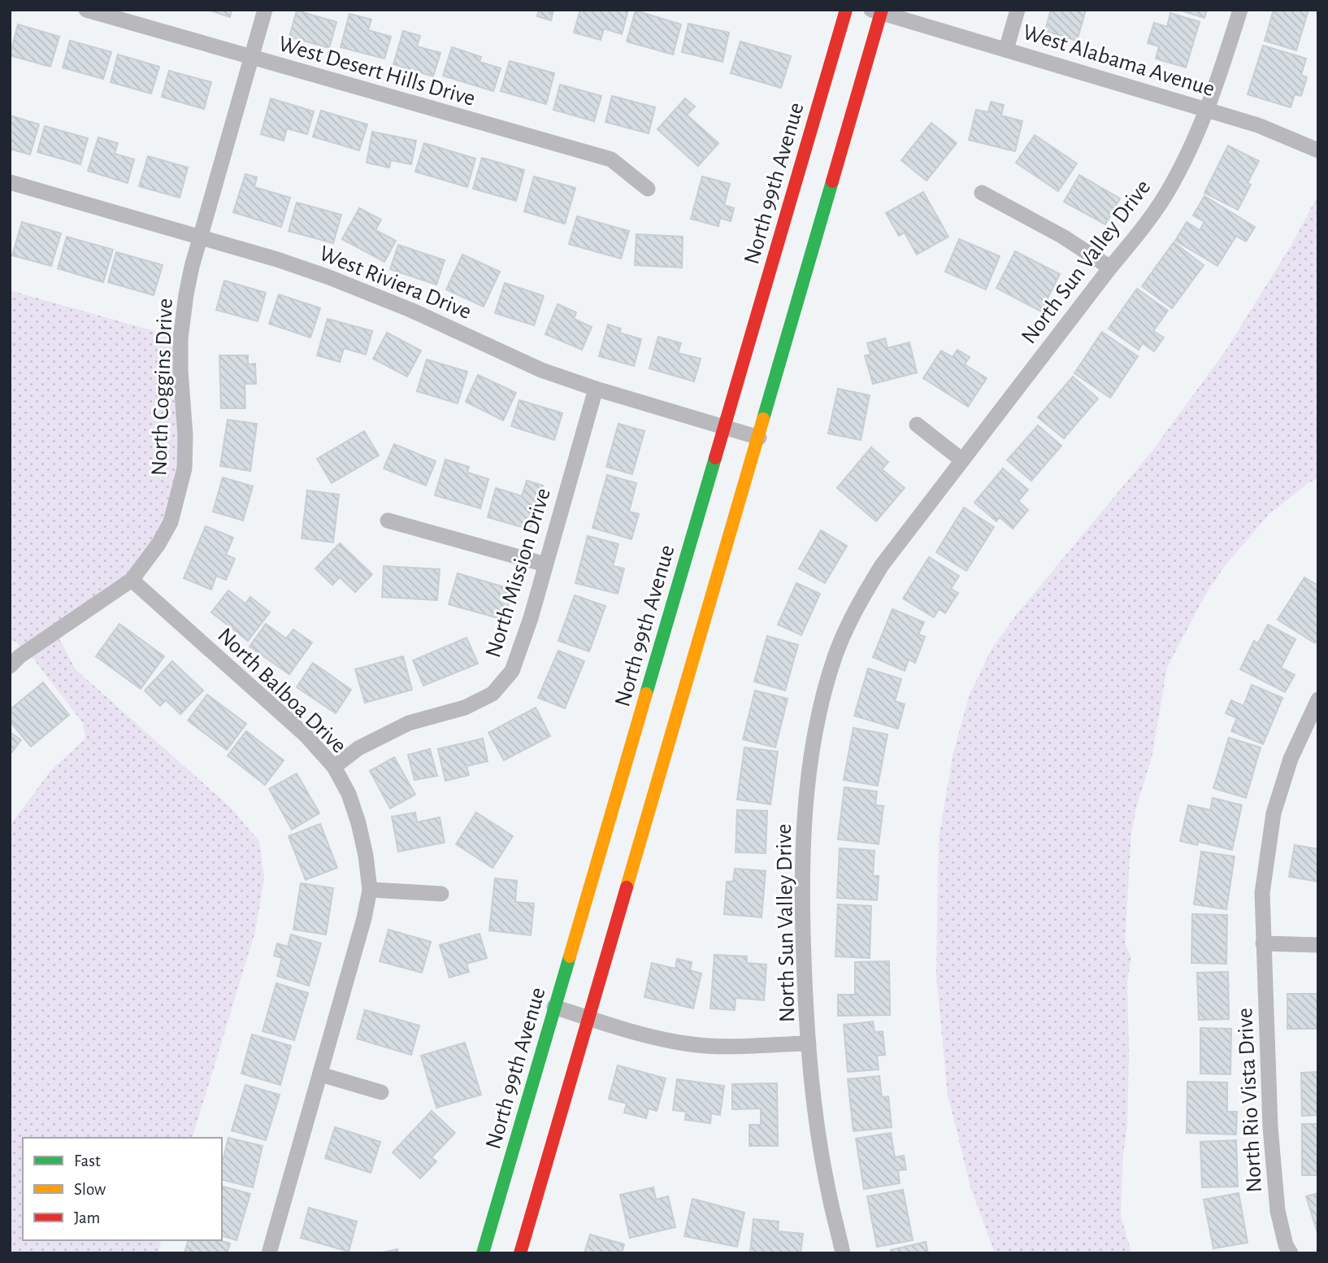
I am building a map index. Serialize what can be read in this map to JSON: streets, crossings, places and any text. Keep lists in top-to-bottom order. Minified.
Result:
{"streets":{"main road":["North 99th Avenue"],"street":["West Alabama Avenue","West Desert Hills Drive","North Sun Valley Drive","West Riviera Drive","North Coggins Drive","North Mission Drive","North Balboa Drive","North Rio Vista Drive"]},"crossings":[["West Alabama Avenue","North Sun Valley Drive"],["West Desert Hills Drive","North Coggins Drive"],["North 99th Avenue","West Riviera Drive"],["West Riviera Drive","North Coggins Drive"],["West Riviera Drive","North Mission Drive"],["North Coggins Drive","North Balboa Drive"],["North Mission Drive","North Balboa Drive"]],"legend":["Fast","Slow","Jam"]}
